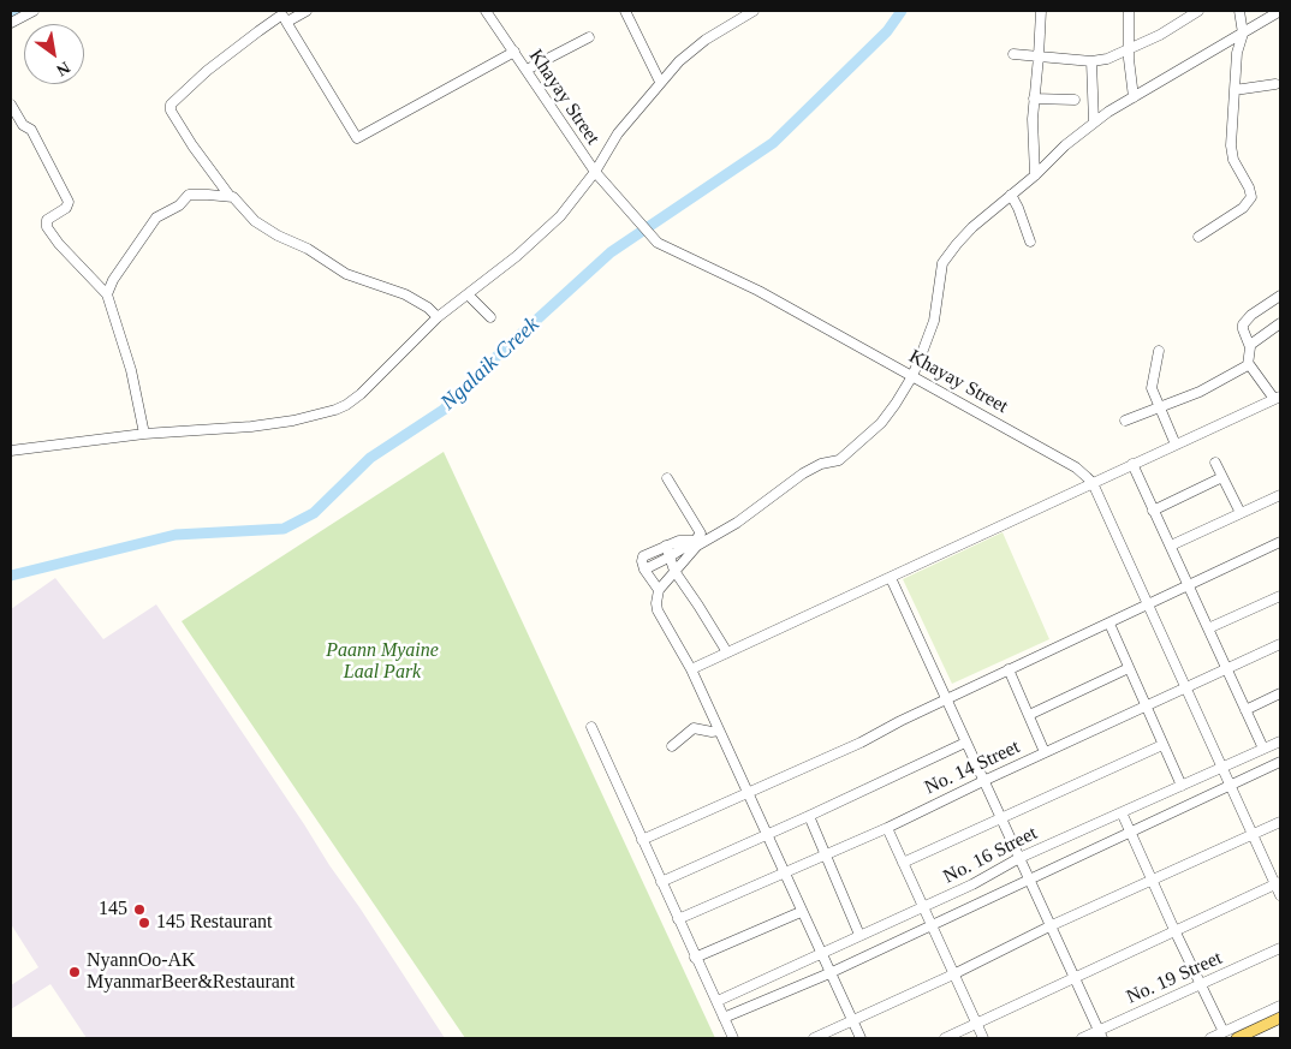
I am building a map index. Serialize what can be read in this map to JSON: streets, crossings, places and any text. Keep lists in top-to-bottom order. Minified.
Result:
{"streets":{"street":["Khayay Street","No. 14 Street","No. 16 Street","No. 19 Street"]},"crossings":[["Khayay Street","No. 14 Street"],["Khayay Street","No. 16 Street"]],"water":["Ngalaik Creek"],"parks":["Paann Myaine Laal Park"],"places":["145","145 Restaurant","NyannOo-AK MyanmarBeer&Restaurant"],"north":"bottom right"}
